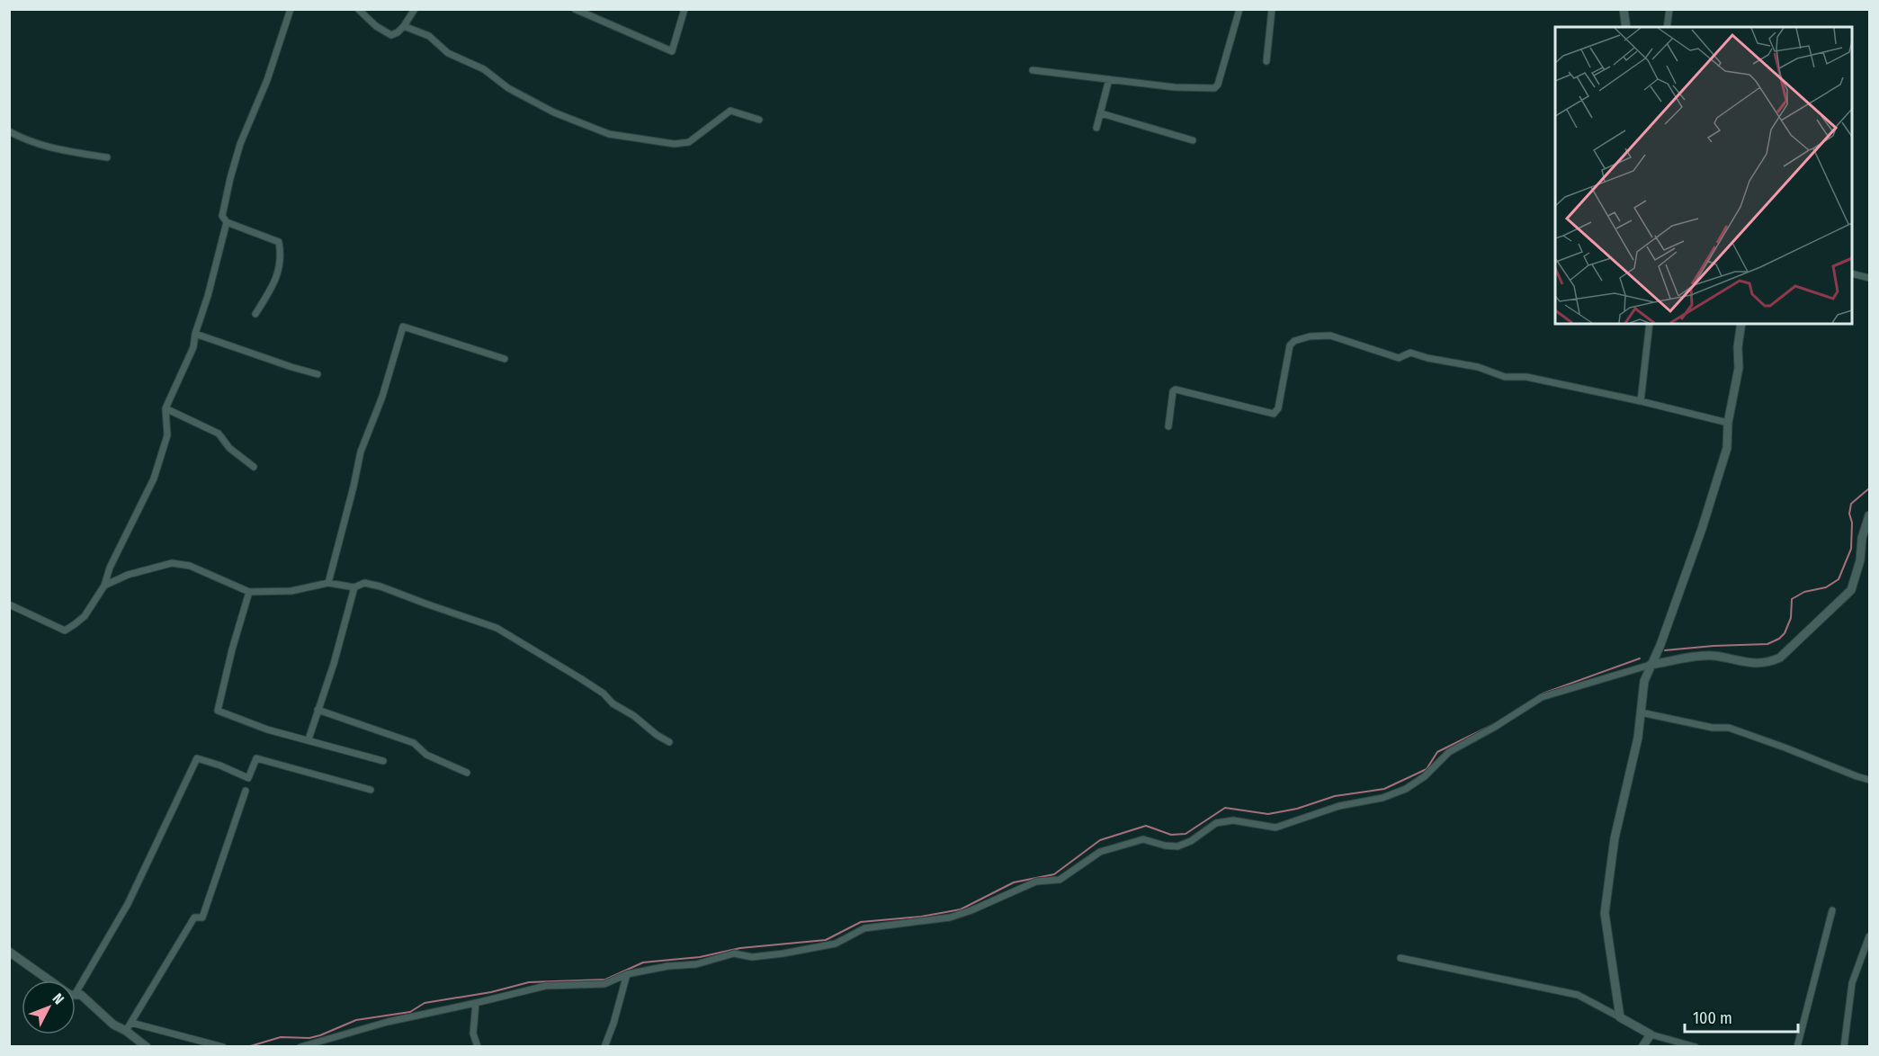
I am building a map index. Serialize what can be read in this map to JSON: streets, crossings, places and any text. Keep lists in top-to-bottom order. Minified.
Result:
{"scale_bar":"100 m","north":"top right"}
